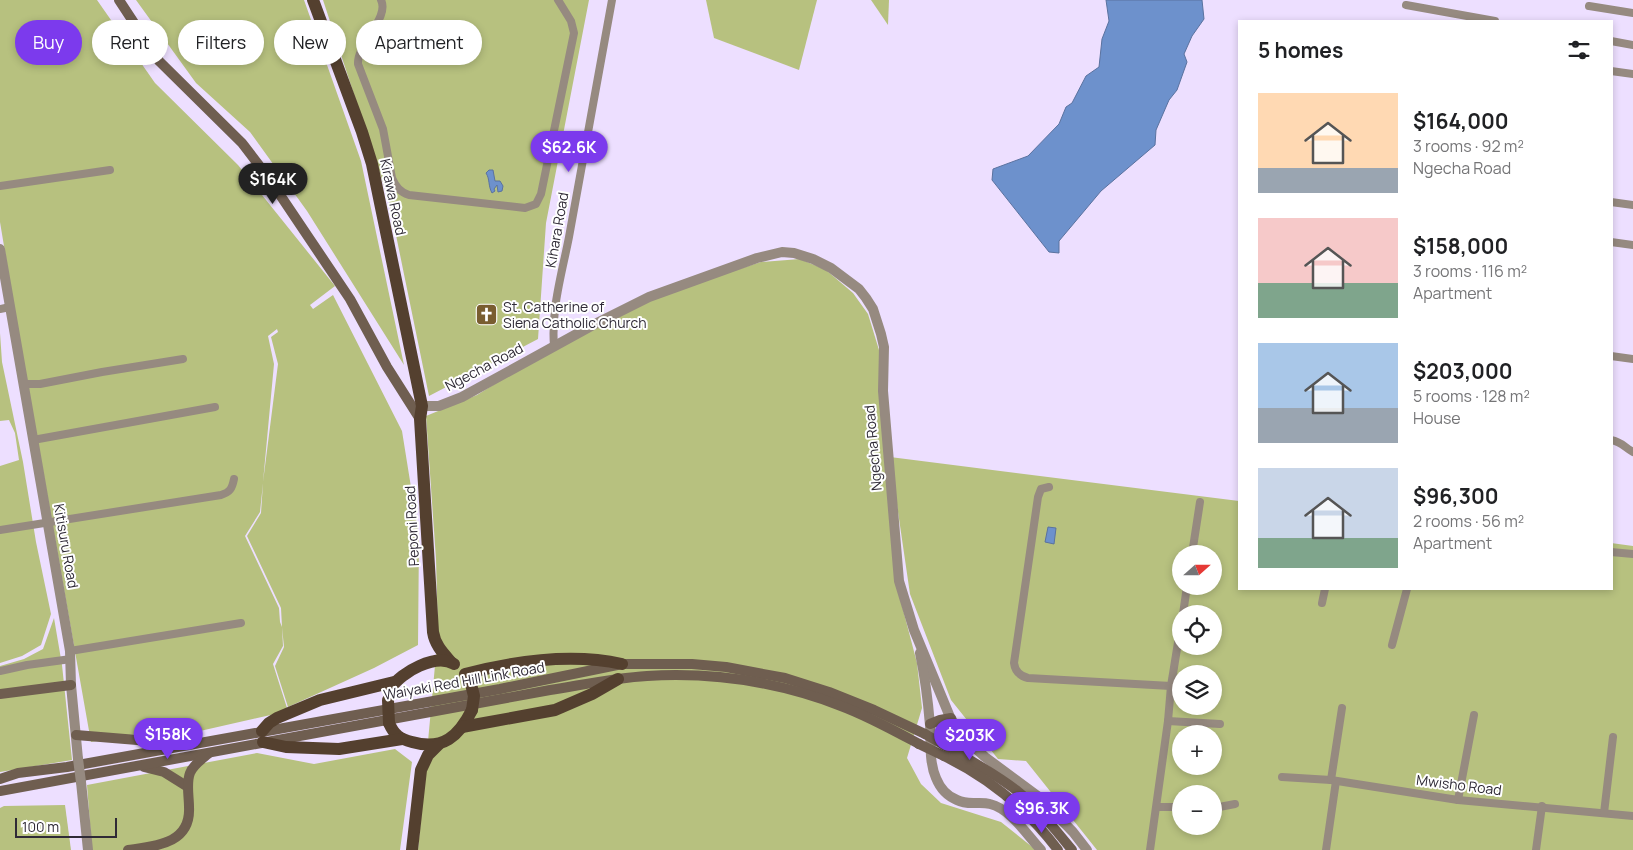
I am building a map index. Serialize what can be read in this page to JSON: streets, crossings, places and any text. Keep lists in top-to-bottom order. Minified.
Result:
{"streets":{"main road":["Kirawa Road","Peponi Road","Waiyaki Red Hill Link Road"],"street":["Kihara Road","Ngecha Road","Kitisuru Road","Mwisho Road"]},"crossings":[["Kirawa Road","Ngecha Road"],["Kirawa Road","Peponi Road"],["Kihara Road","Ngecha Road"],["Ngecha Road","Peponi Road"]],"places":{"church":["St. Catherine of Siena Catholic Church"]},"scale_bar":"100 m","north":"right","page":{"chip":["Buy","Rent","Filters","New","Apartment"],"heading":"5 homes","list":[{"name":"$164,000","note":"3 rooms · 92 m² · Ngecha Road"},{"name":"$158,000","note":"3 rooms · 116 m² · Apartment"},{"name":"$203,000","note":"5 rooms · 128 m² · House"},{"name":"$96,300","note":"2 rooms · 56 m² · Apartment"}],"price":["$62.6K","$164K","$158K","$203K","$96.3K"],"map_buttons":["+","−"],"scale":"100 m"}}
